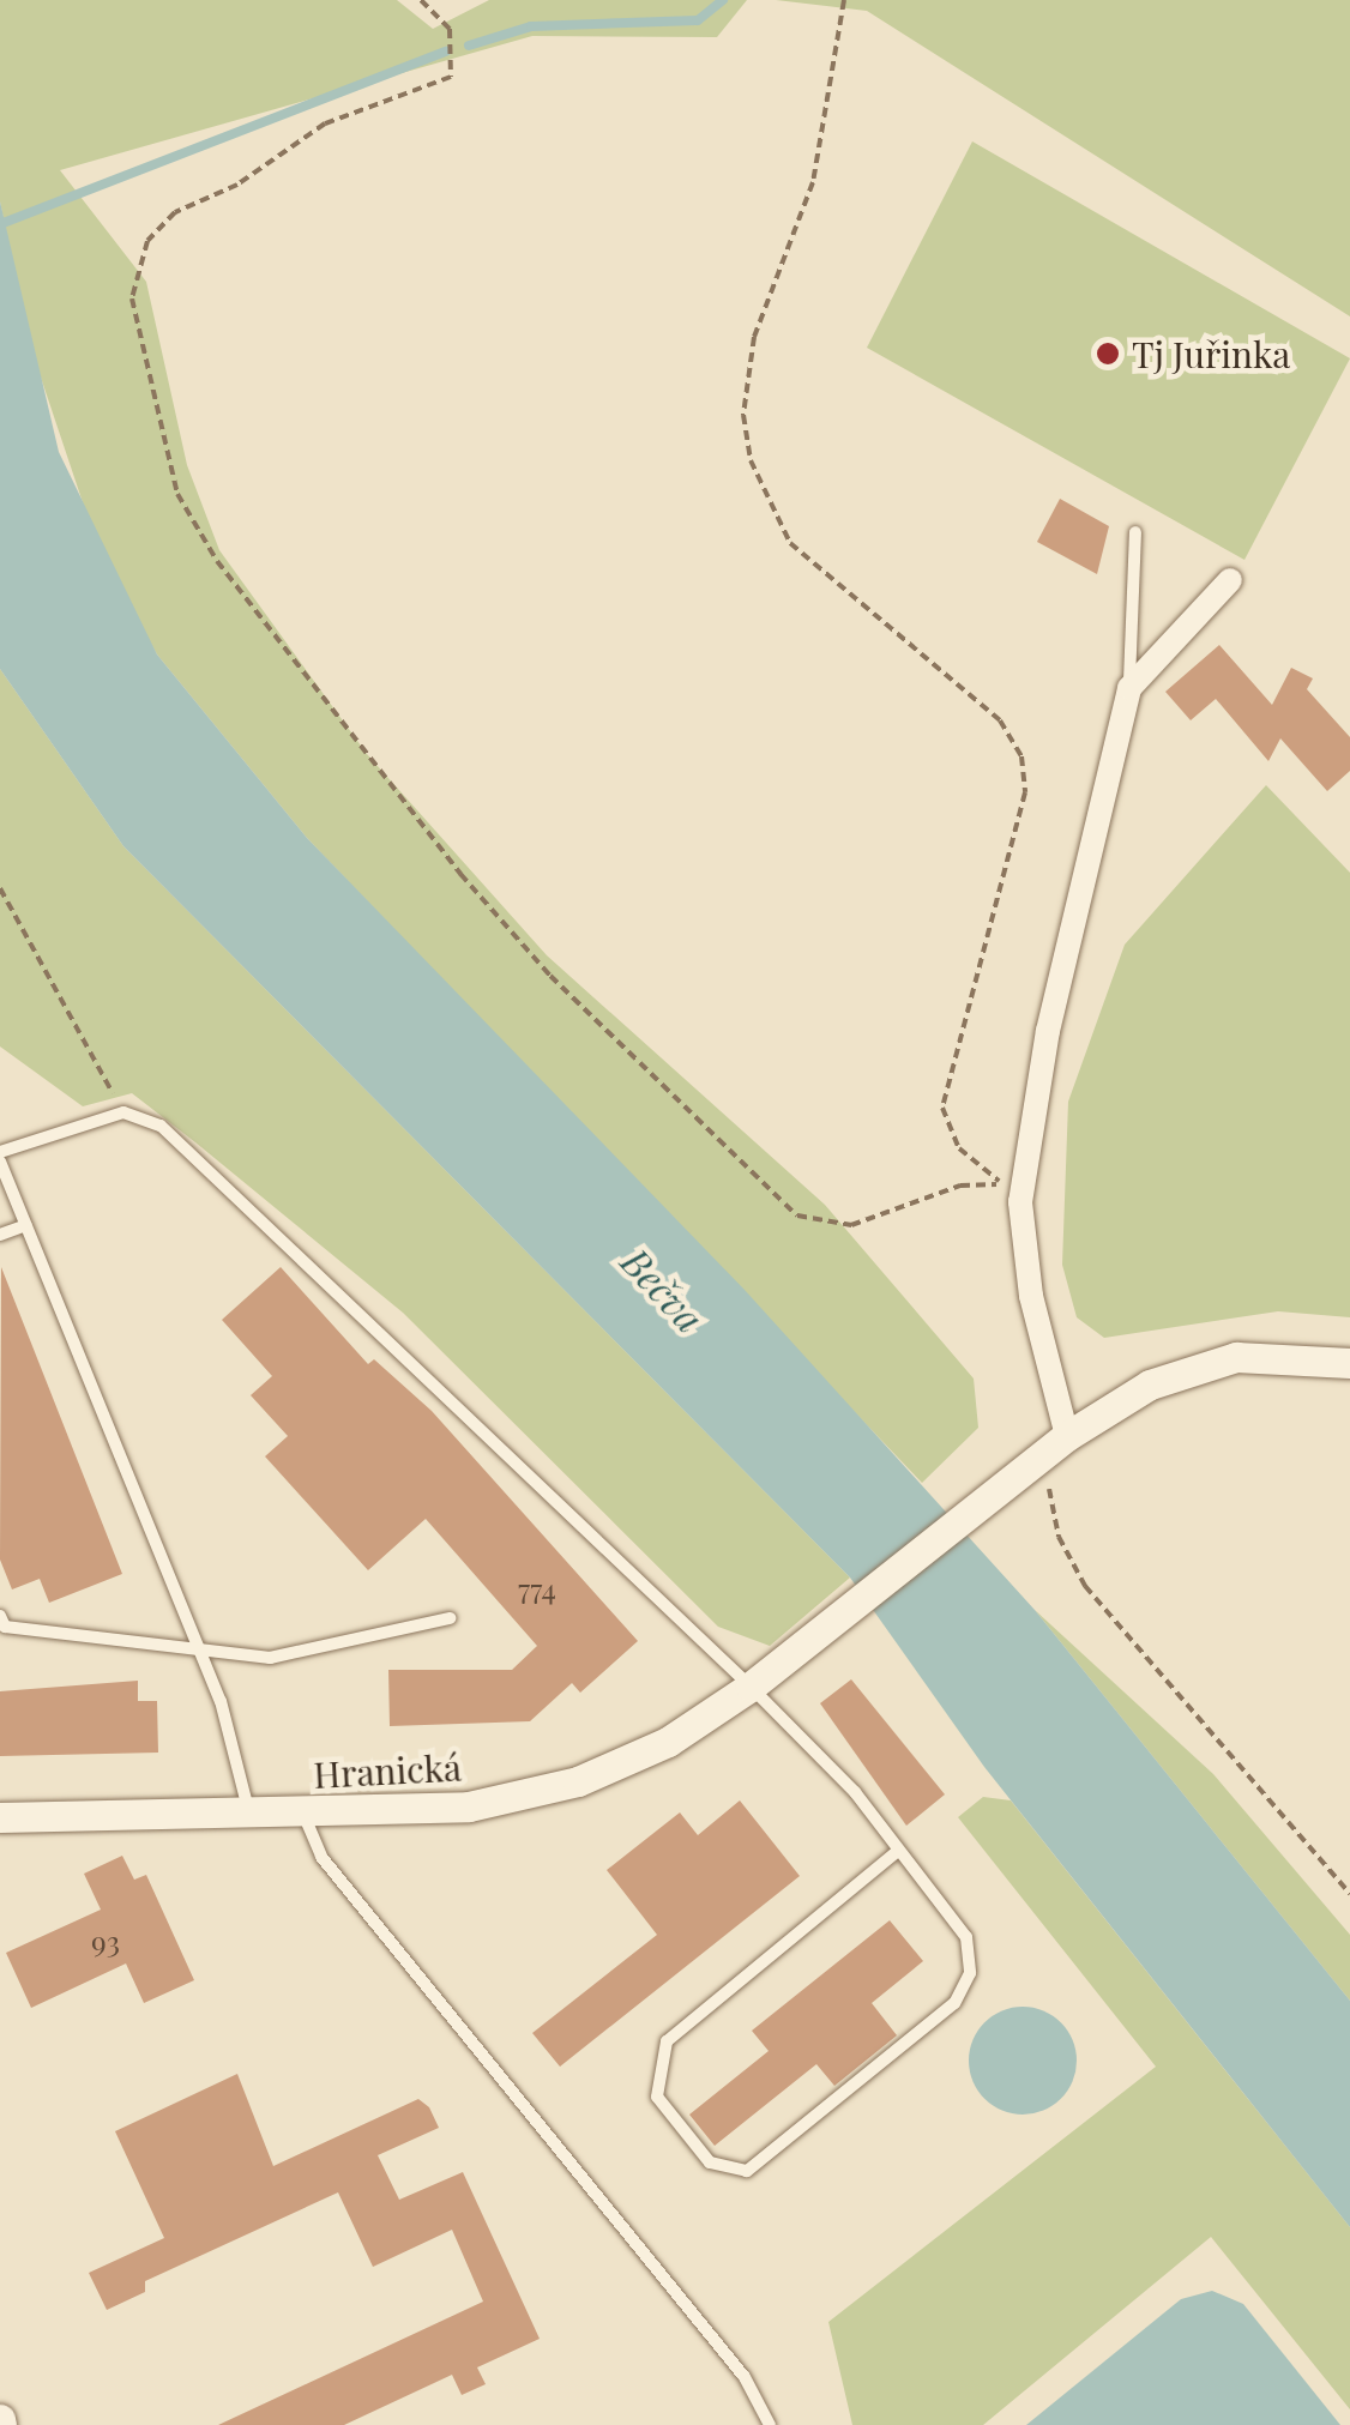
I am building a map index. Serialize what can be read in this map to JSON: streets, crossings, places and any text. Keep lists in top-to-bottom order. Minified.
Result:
{"streets":{"street":["Hranická"]},"water":["Bečva"],"places":["Tj Juřinka"],"house_numbers":["774","93"]}
